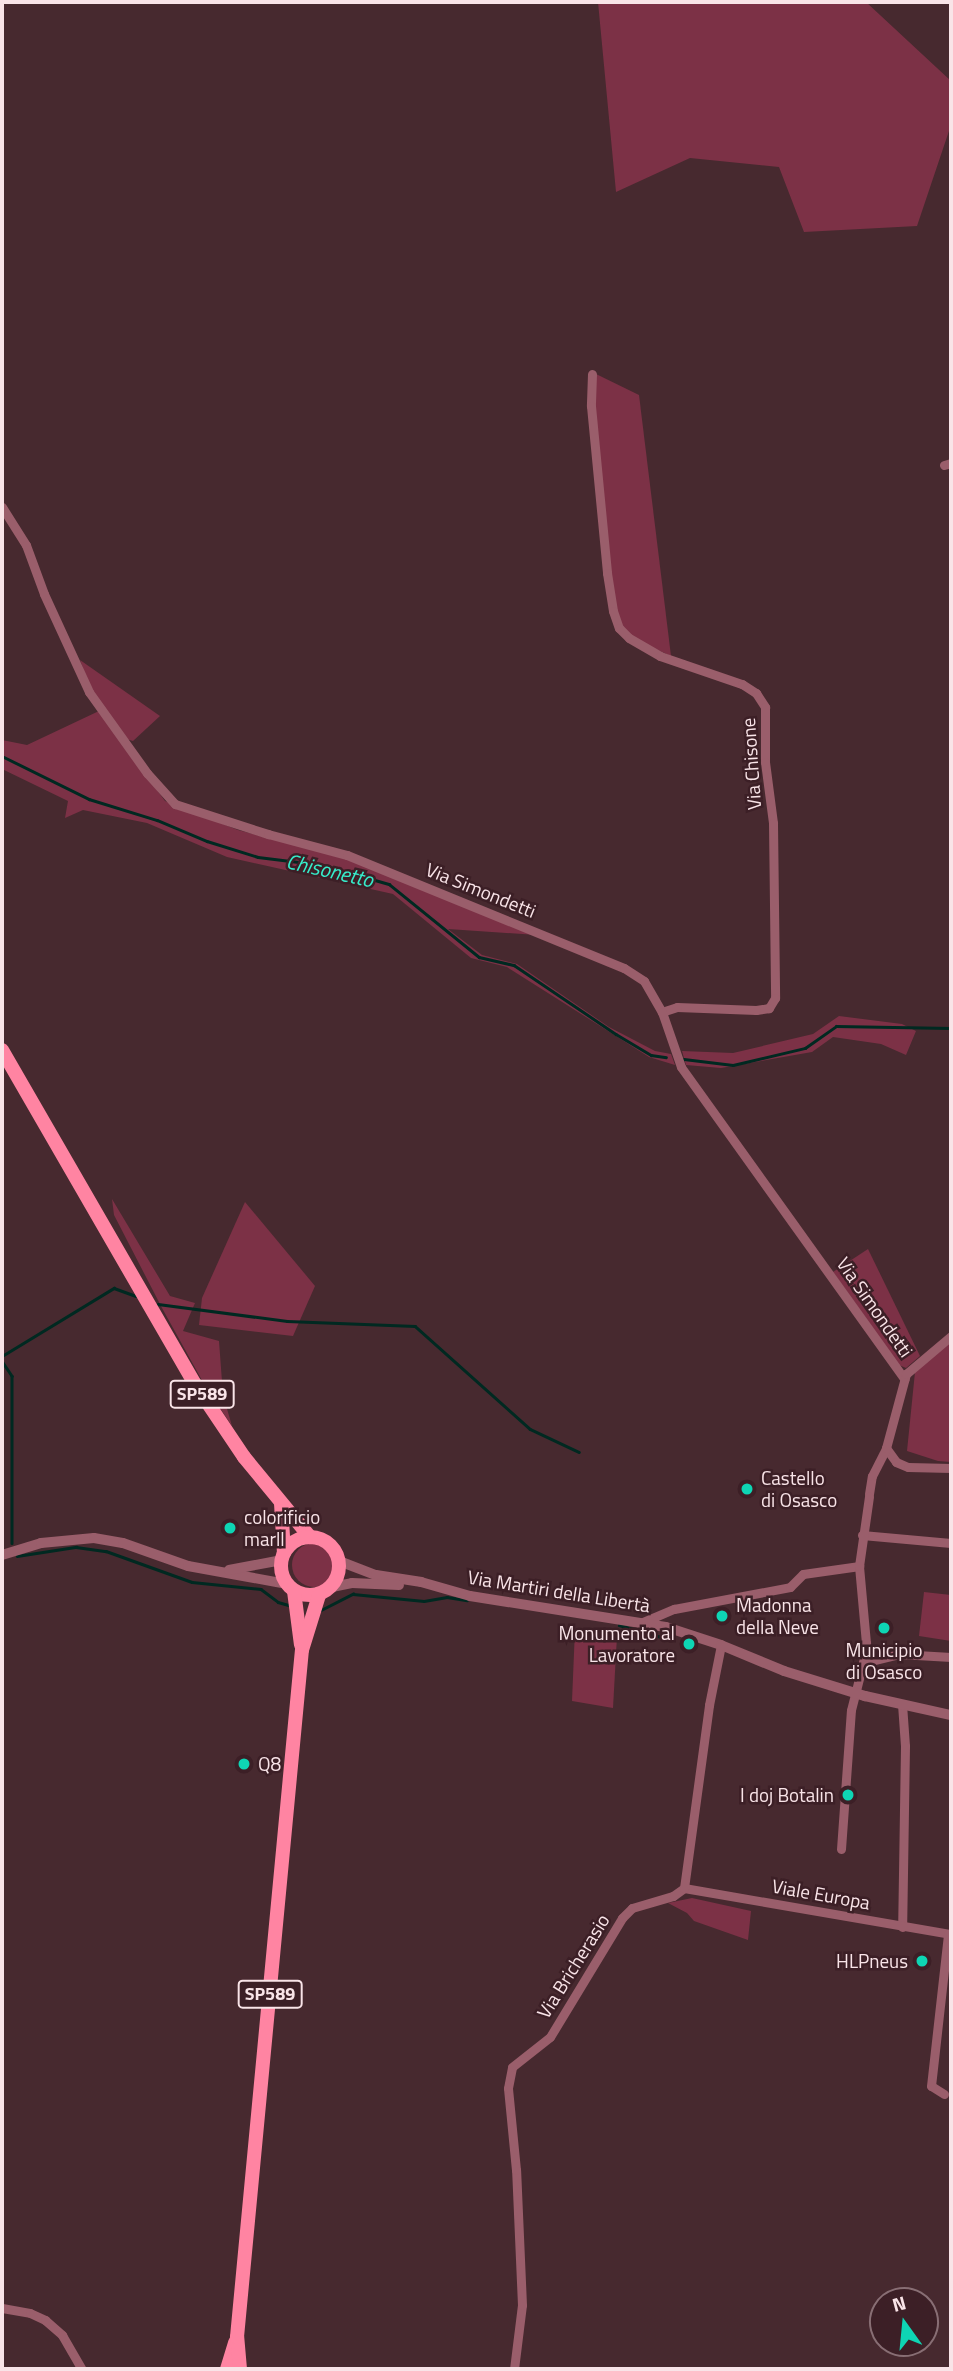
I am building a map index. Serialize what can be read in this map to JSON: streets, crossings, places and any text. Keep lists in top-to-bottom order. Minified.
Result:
{"streets":{"main road":["SP589"],"street":["Via Chisone","Via Simondetti","Via Martiri della Libertà","Viale Europa","Via Bricherasio"]},"crossings":[["Via Chisone","Via Simondetti"],["SP589","Via Martiri della Libertà"],["Viale Europa","Via Bricherasio"]],"water":["Chisonetto"],"places":["Castello di Osasco","colorificio marll","Madonna della Neve","Municipio di Osasco","Monumento al Lavoratore","Q8","I doj Botalin","HLPneus"],"north":"top"}
